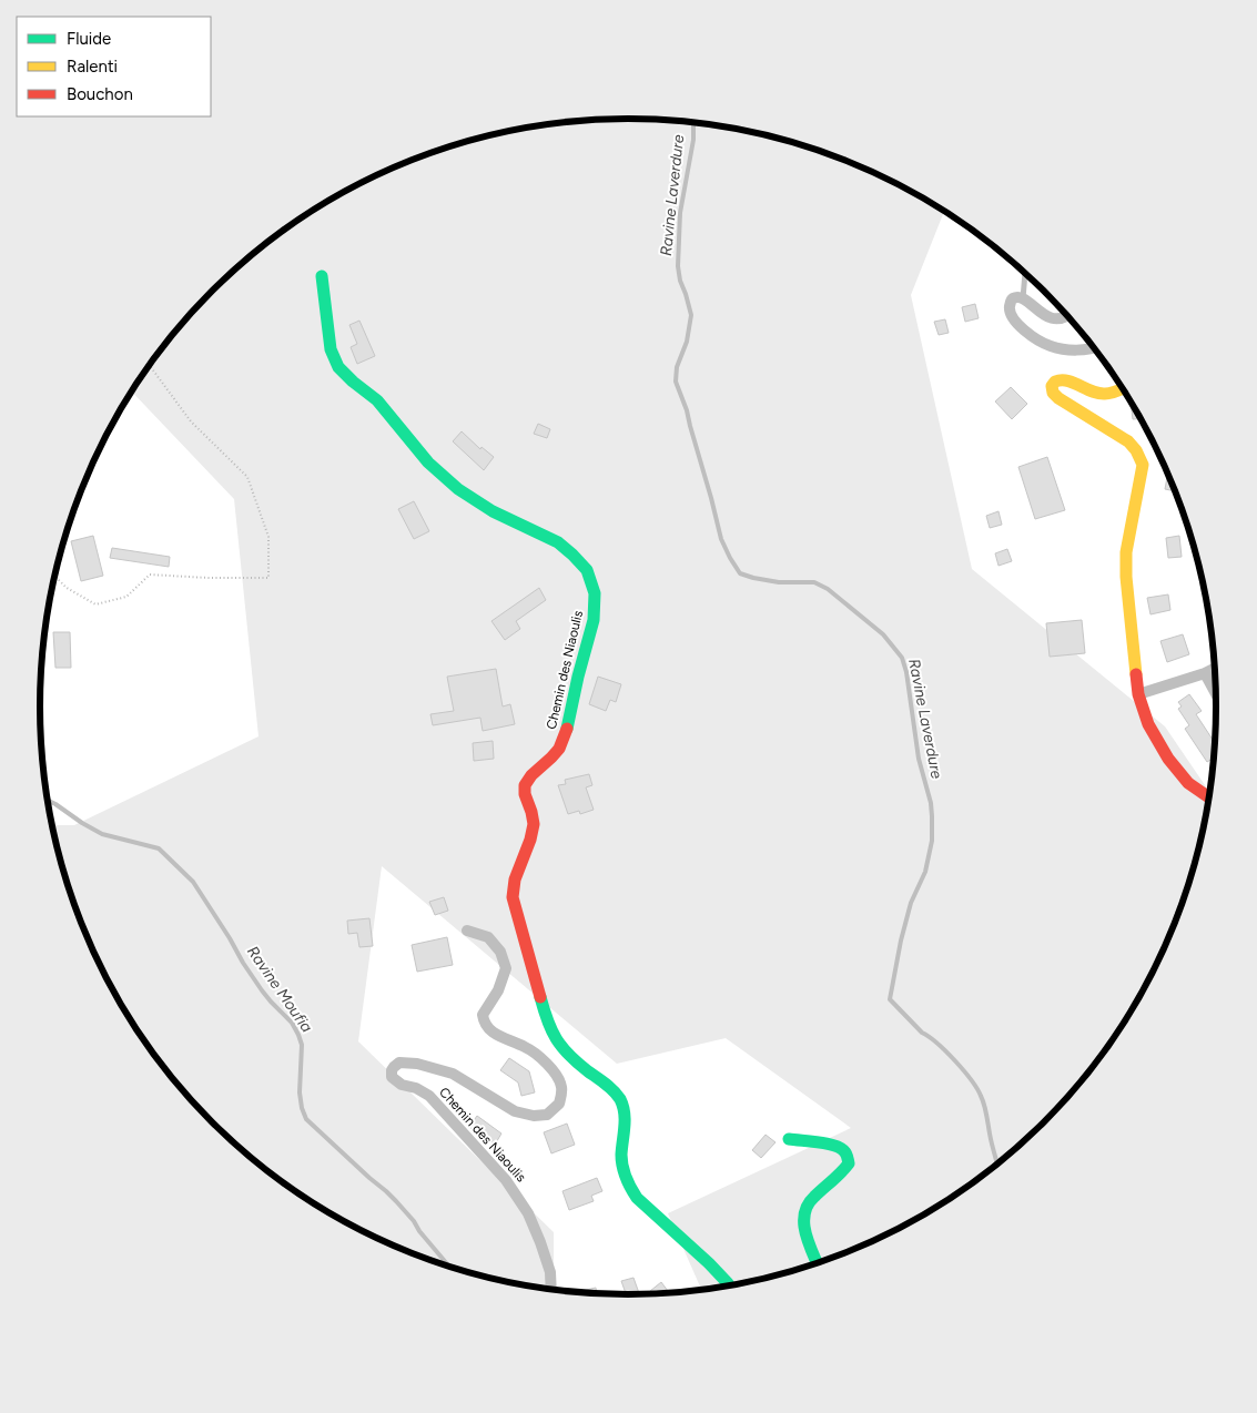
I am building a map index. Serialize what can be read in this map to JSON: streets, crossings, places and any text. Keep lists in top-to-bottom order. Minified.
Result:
{"streets":{"street":["Chemin des Niaoulis"]},"water":["Ravine Laverdure","Ravine Moufia"],"legend":["Fluide","Ralenti","Bouchon"]}
